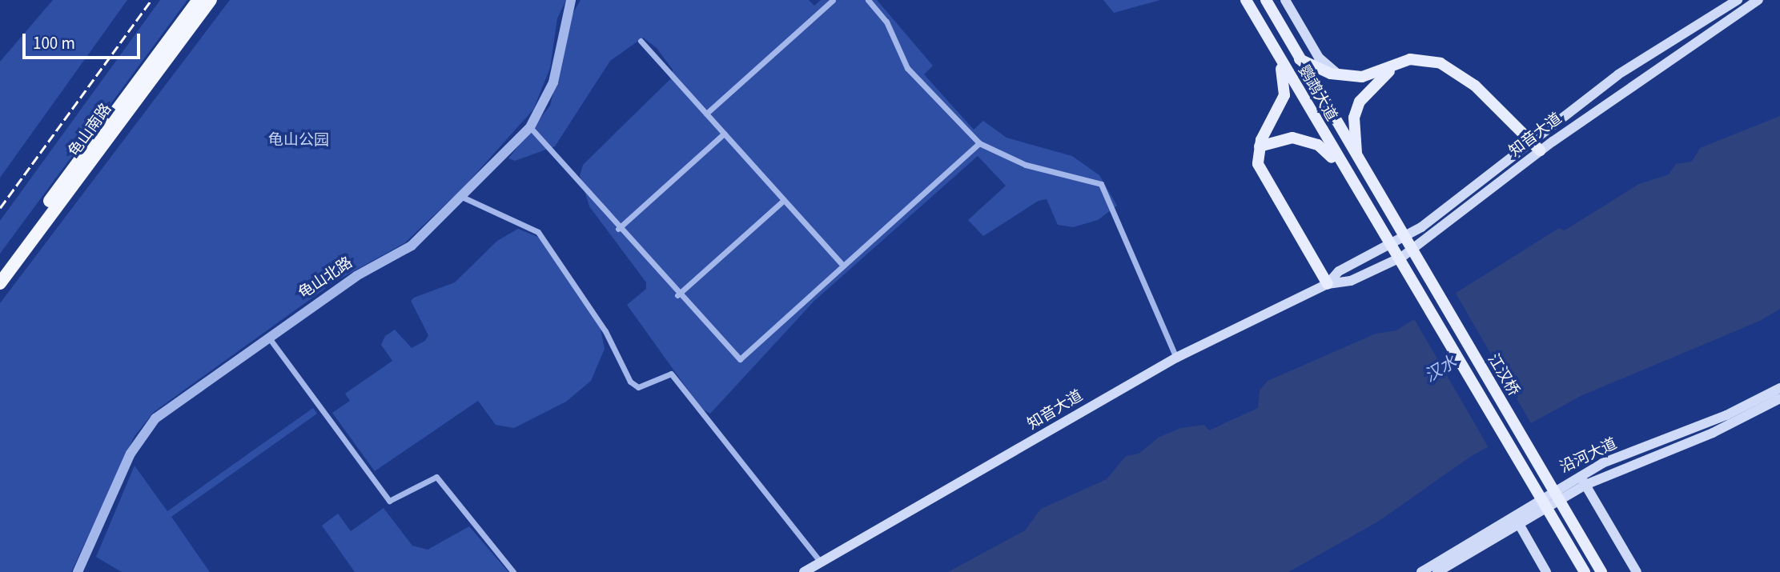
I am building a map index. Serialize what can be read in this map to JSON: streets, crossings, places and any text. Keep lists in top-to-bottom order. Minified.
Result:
{"streets":{"highway":["龟山南路"],"main road":["鹦鹉大道","知音大道","江汉桥","沿河大道"],"street":["龟山北路"]},"crossings":[["鹦鹉大道","江汉桥"]],"water":["汉水"],"parks":["龟山公园"],"scale_bar":"100 m"}
